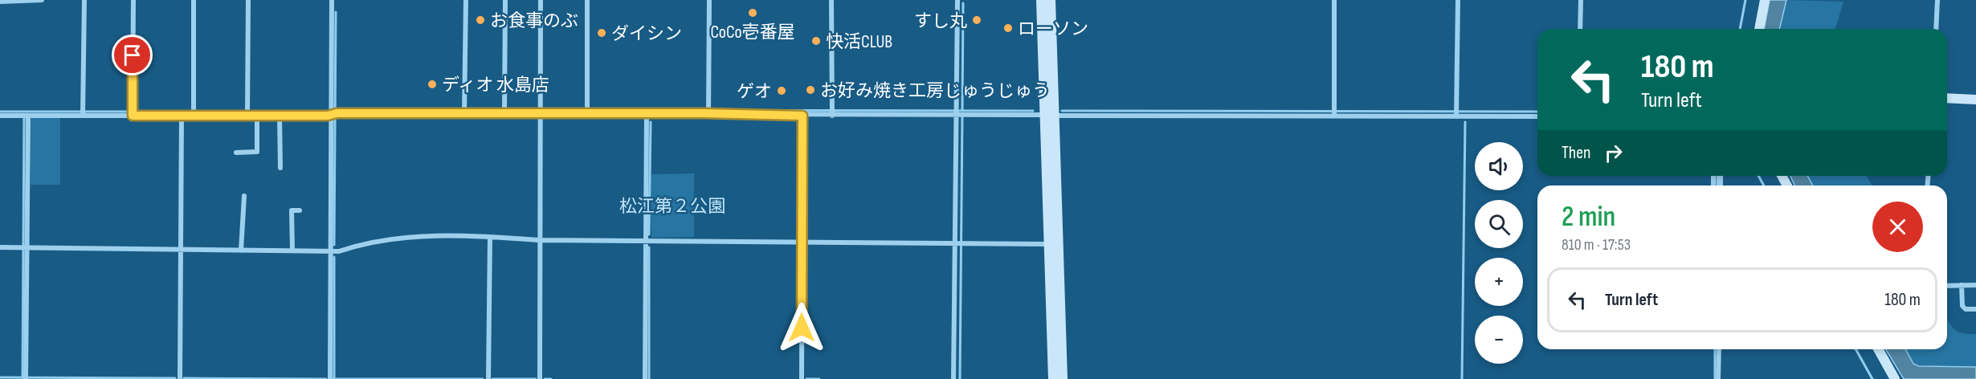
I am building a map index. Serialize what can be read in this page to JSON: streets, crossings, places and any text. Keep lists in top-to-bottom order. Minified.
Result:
{"parks":["松江第２公園"],"places":["CoCo壱番屋","お食事のぶ","すし丸","ローソン","ダイシン","快活CLUB","ディオ 水島店","お好み焼き工房じゅうじゅう","ゲオ"],"page":{"turn":["180 m","Turn left"],"then":"Then","map_buttons":["+","−"],"heading":["2 min","810 m · 17:53"],"list":[{"name":"Turn left","value":"180 m"}]}}
